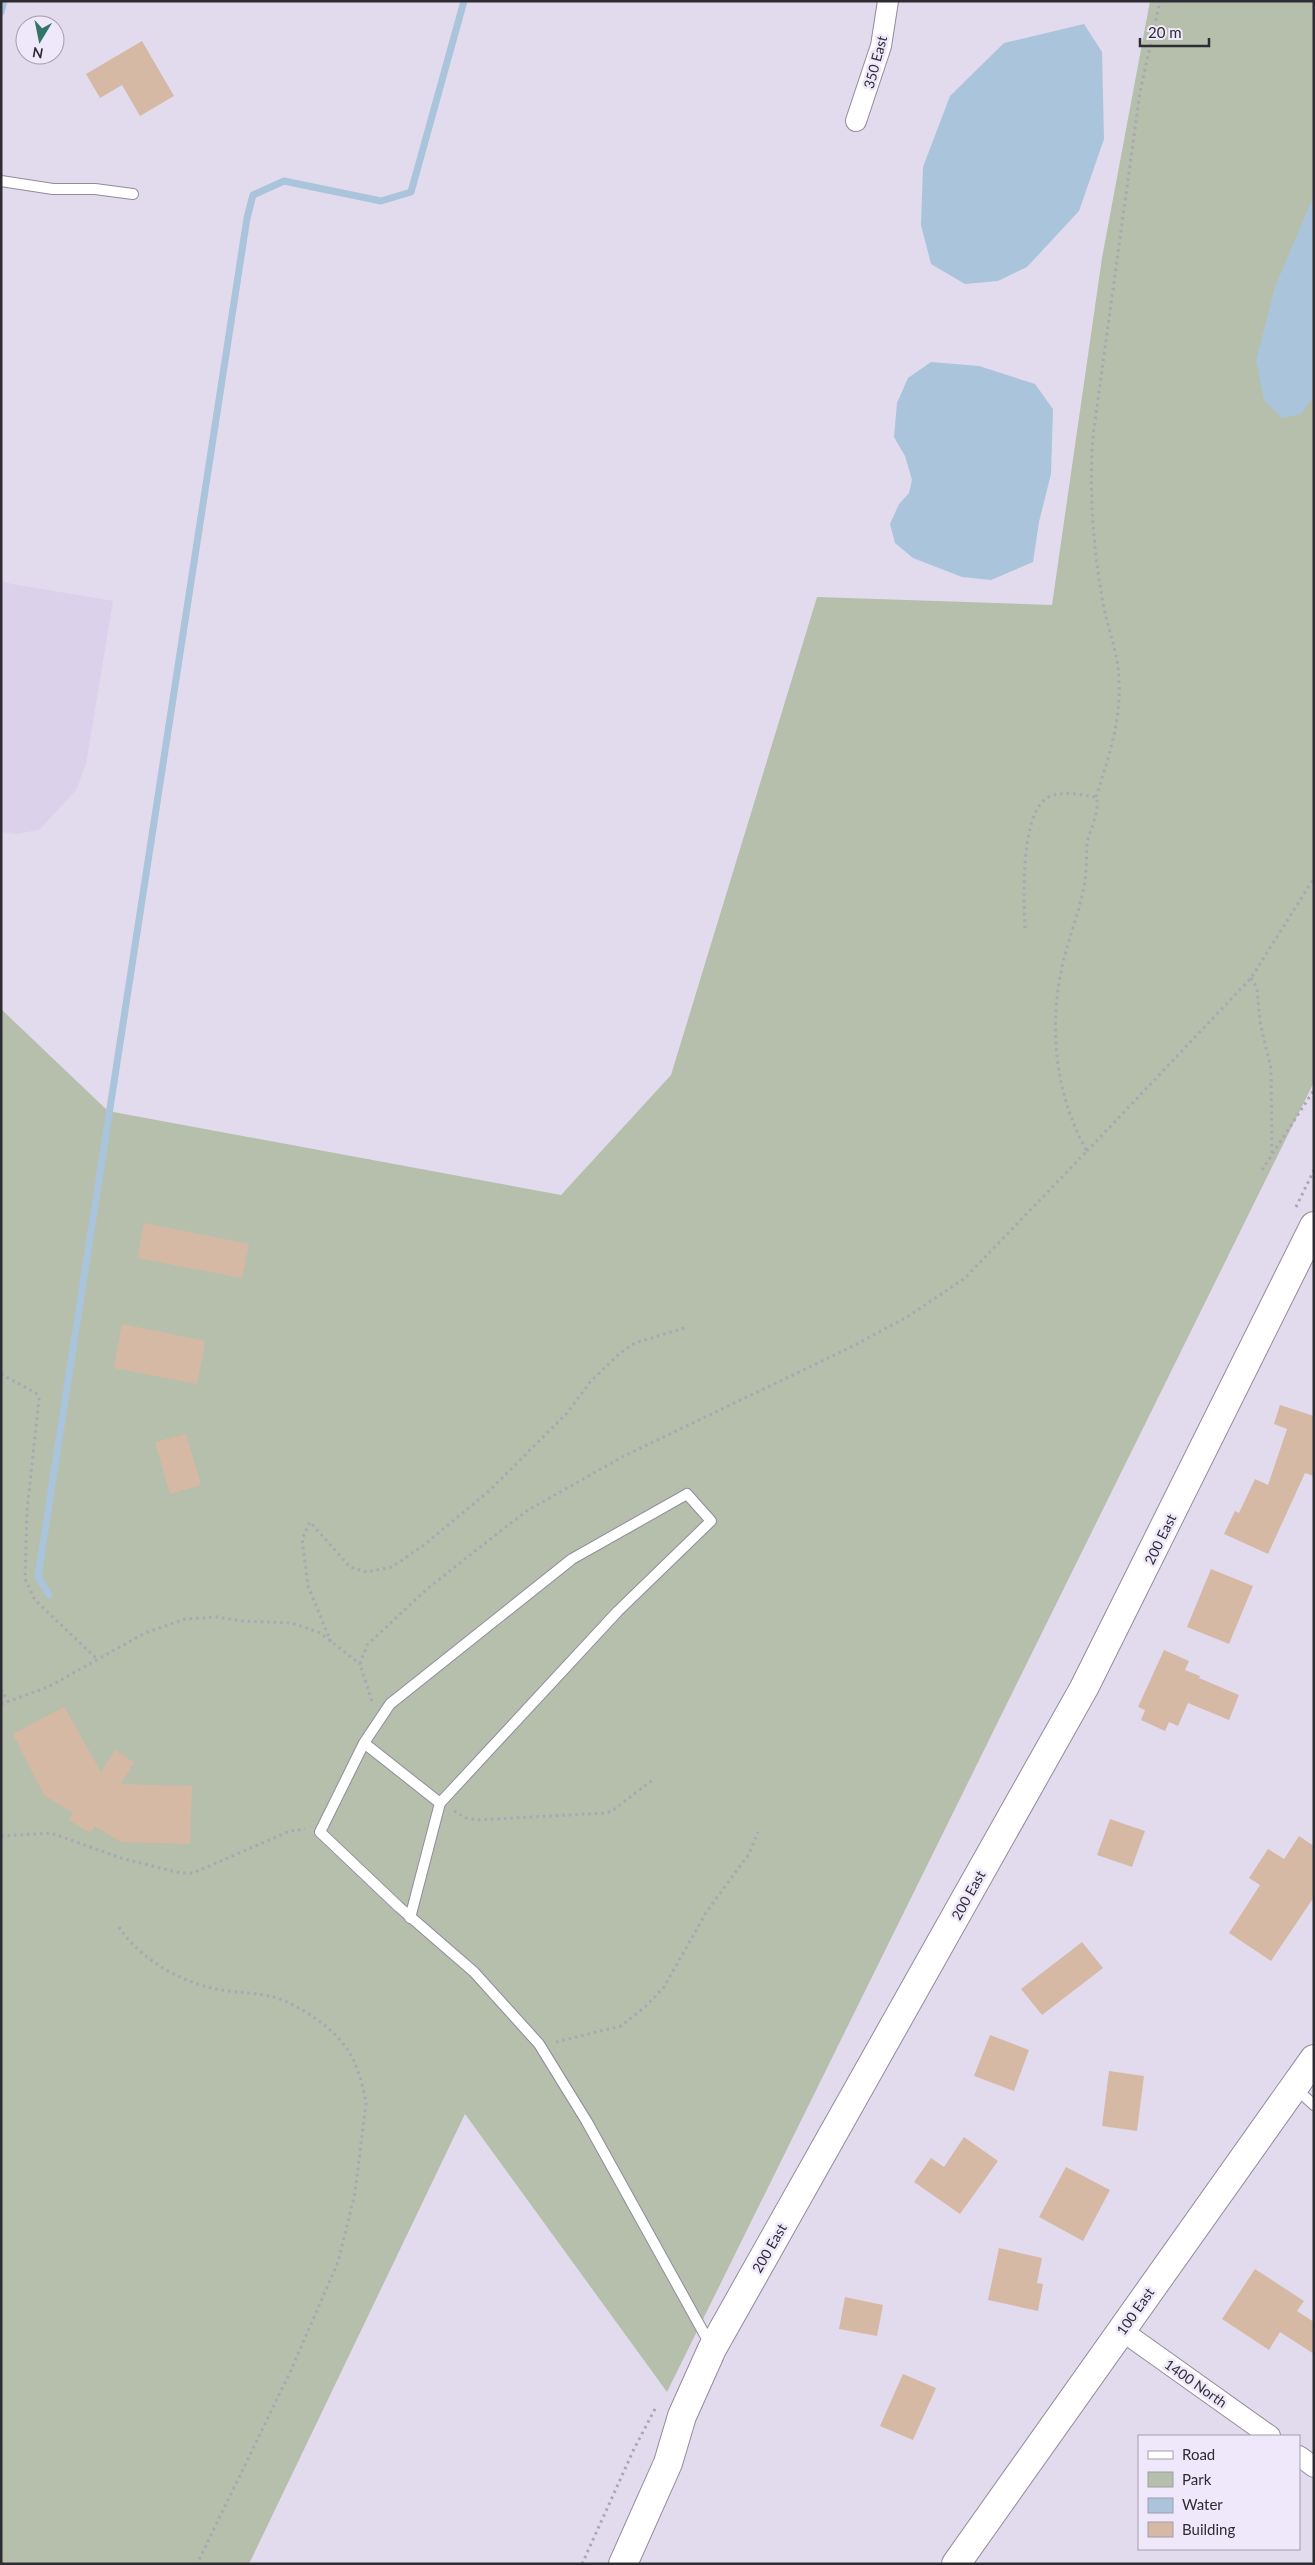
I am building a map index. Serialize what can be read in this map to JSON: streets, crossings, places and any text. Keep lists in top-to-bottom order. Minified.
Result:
{"streets":{"street":["350 East","200 East","100 East","1400 North"]},"crossings":[["100 East","1400 North"]],"legend":["Road","Park","Water","Building"],"scale_bar":"20 m","north":"bottom"}
